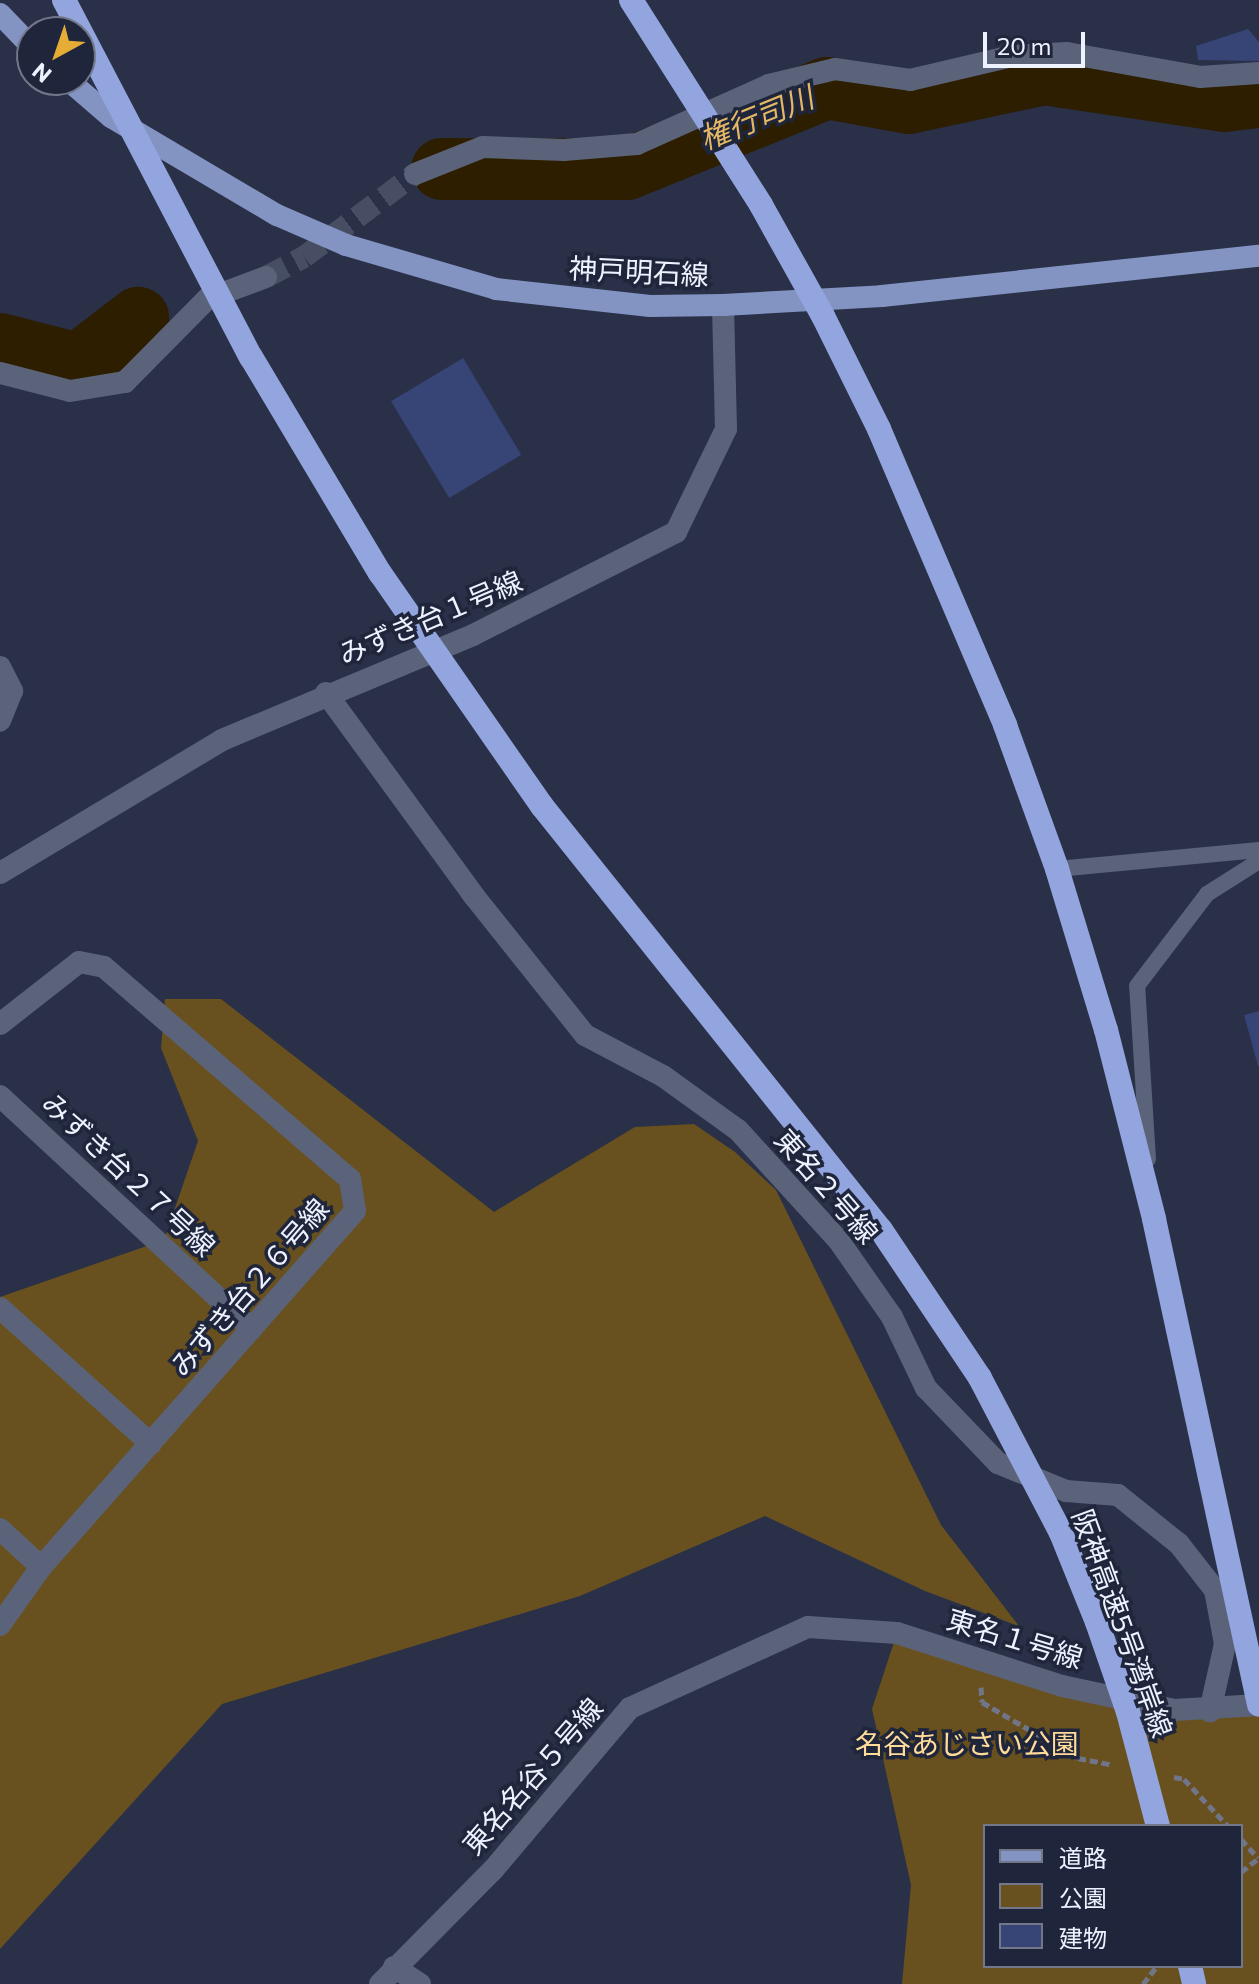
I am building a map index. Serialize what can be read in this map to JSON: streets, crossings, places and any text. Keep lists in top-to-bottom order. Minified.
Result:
{"streets":{"highway":["阪神高速5号湾岸線"],"main road":["神戸明石線"],"street":["みずき台１号線","みずき台２７号線","東名２号線","みずき台２６号線","東名１号線","東名名谷５号線"]},"crossings":[["神戸明石線","みずき台１号線"],["みずき台１号線","東名２号線"],["みずき台２７号線","みずき台２６号線"],["東名２号線","東名１号線"],["東名１号線","東名名谷５号線"]],"water":["権行司川"],"parks":["名谷あじさい公園"],"legend":["道路","公園","建物"],"scale_bar":"20 m","north":"bottom left"}
